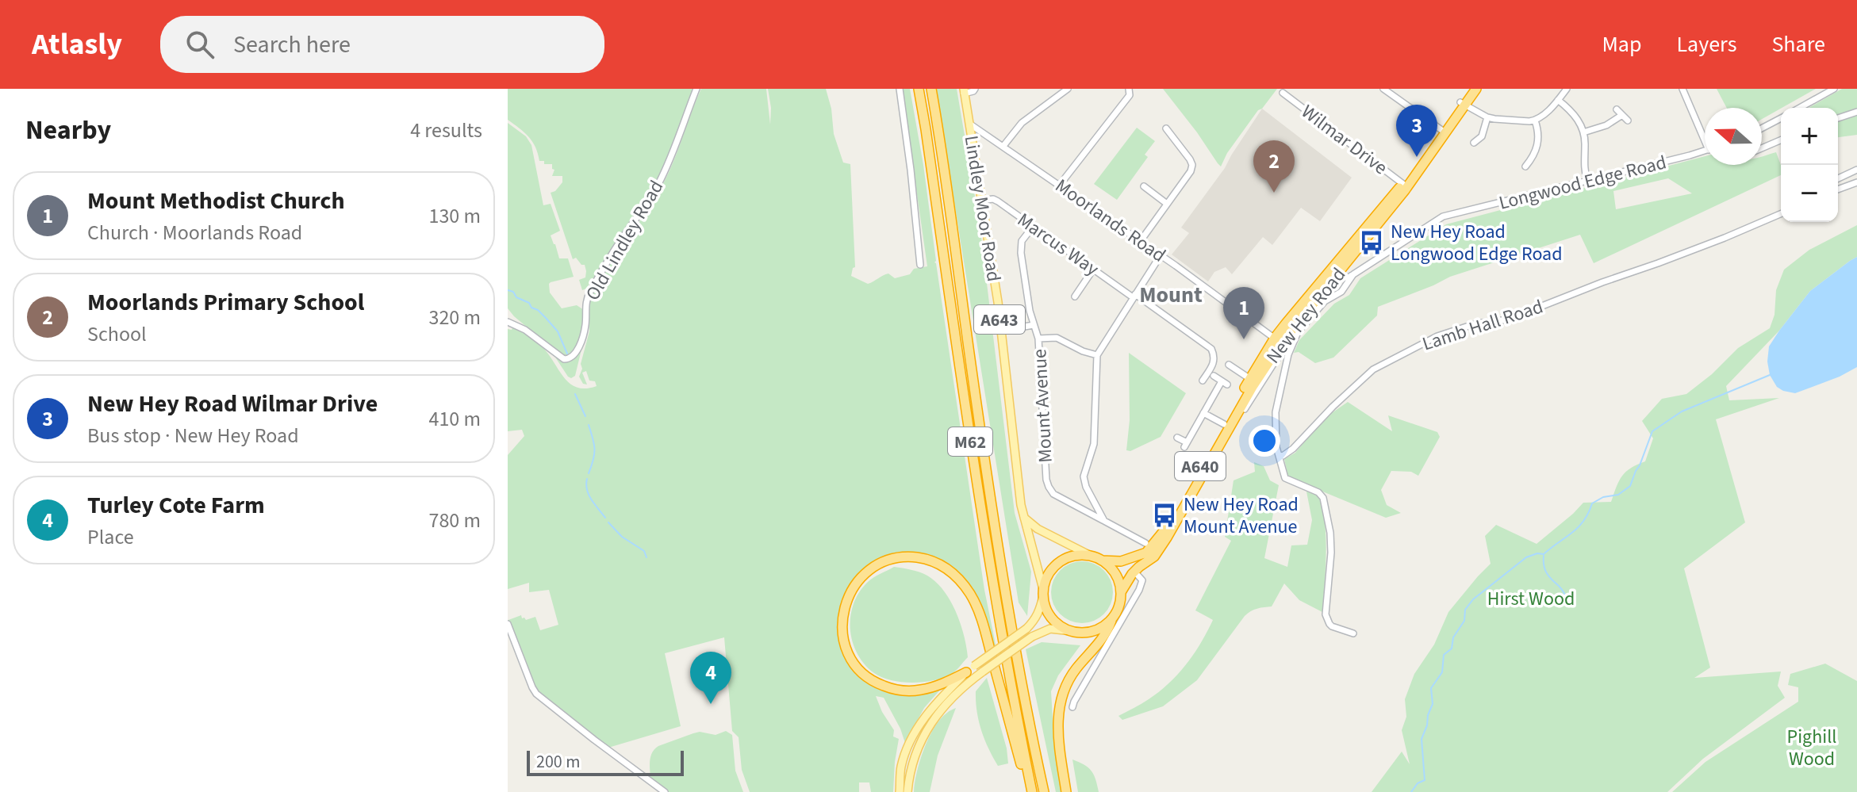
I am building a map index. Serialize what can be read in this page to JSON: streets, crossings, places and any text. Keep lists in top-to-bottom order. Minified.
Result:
{"streets":{"highway":["New Hey Road","M62","A640"],"main road":["Lindley Moor Road","A643"],"street":["Wilmar Drive","Longwood Edge Road","Moorlands Road","Old Lindley Road","Marcus Way","Lamb Hall Road","Mount Avenue"]},"crossings":[["Wilmar Drive","New Hey Road"],["Longwood Edge Road","New Hey Road"],["Lindley Moor Road","Moorlands Road"],["Lindley Moor Road","Marcus Way"],["Lindley Moor Road","New Hey Road"],["Lindley Moor Road","A640"],["Moorlands Road","New Hey Road"],["Marcus Way","Mount Avenue"],["New Hey Road","A640"]],"districts":["Mount"],"parks":["Hirst Wood","Pighill Wood"],"places":{"bus stop":["New Hey Road Longwood Edge Road","New Hey Road Mount Avenue"]},"scale_bar":"200 m","north":"left","page":{"header":"Atlasly","search":"Search here","nav":["Map","Layers","Share"],"heading":["Nearby","4 results"],"pins":["3","2","1","4"],"map_buttons":["+","−"],"list":[{"mark":"1","name":"Mount Methodist Church","note":"Church · Moorlands Road","value":"130 m"},{"mark":"2","name":"Moorlands Primary School","note":"School","value":"320 m"},{"mark":"3","name":"New Hey Road Wilmar Drive","note":"Bus stop · New Hey Road","value":"410 m"},{"mark":"4","name":"Turley Cote Farm","note":"Place","value":"780 m"}],"scale":"200 m"}}
